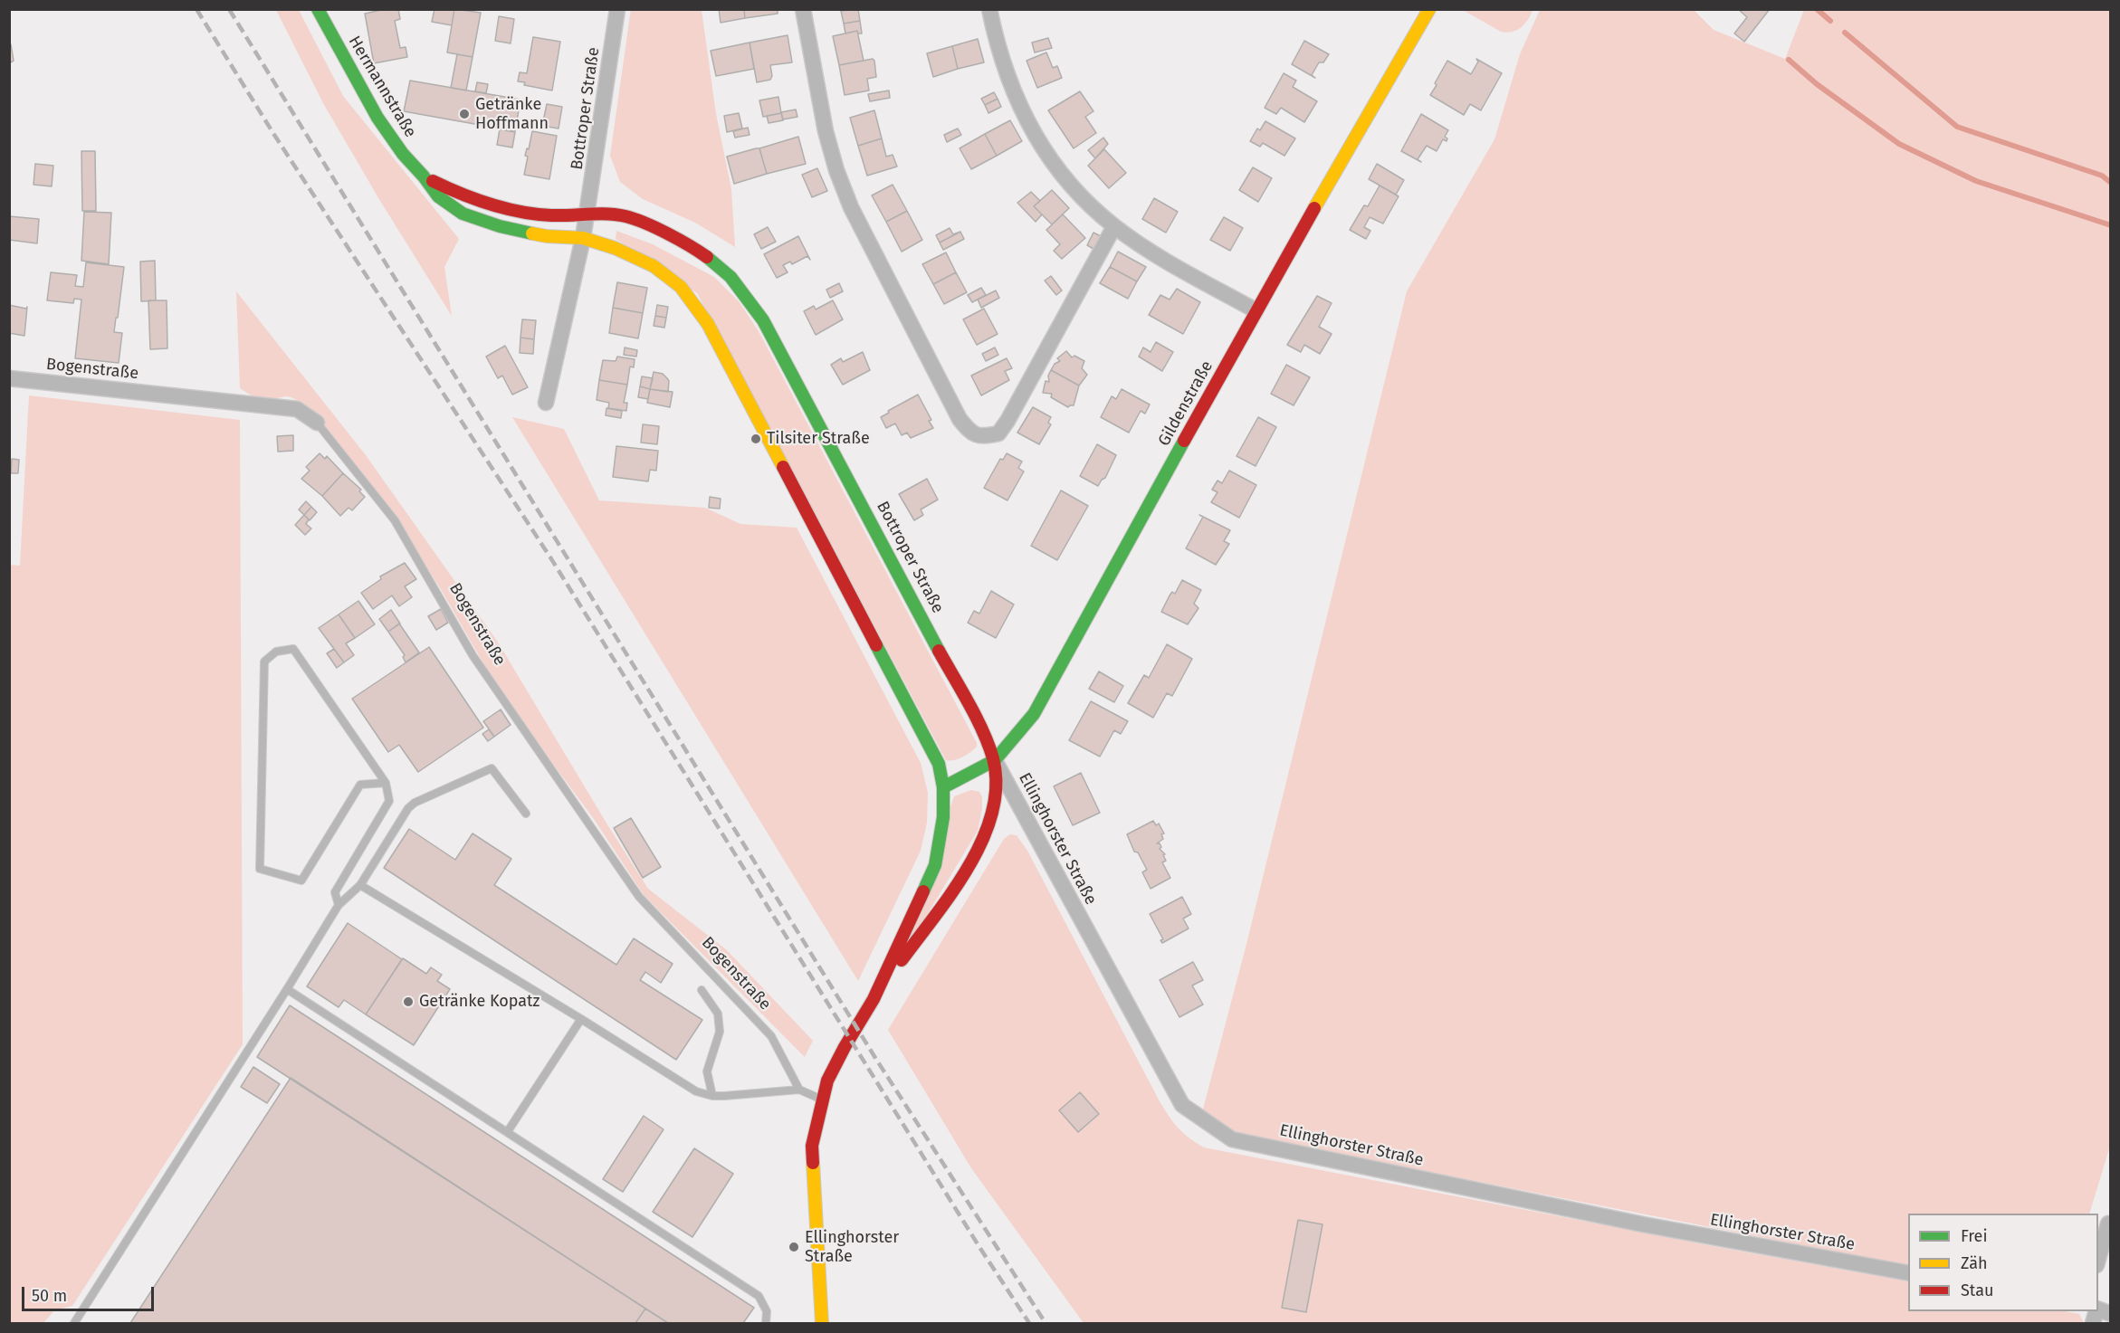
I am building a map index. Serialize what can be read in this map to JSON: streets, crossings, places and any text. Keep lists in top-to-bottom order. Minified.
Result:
{"streets":{"main road":["Hermannstraße","Bottroper Straße","Gildenstraße"],"street":["Bogenstraße","Ellinghorster Straße"]},"crossings":[["Hermannstraße","Bottroper Straße"],["Bottroper Straße","Gildenstraße"],["Bottroper Straße","Ellinghorster Straße"],["Gildenstraße","Ellinghorster Straße"]],"places":["Getränke Hoffmann","Tilsiter Straße","Getränke Kopatz","Ellinghorster Straße"],"legend":["Frei","Zäh","Stau"],"scale_bar":"50 m"}
